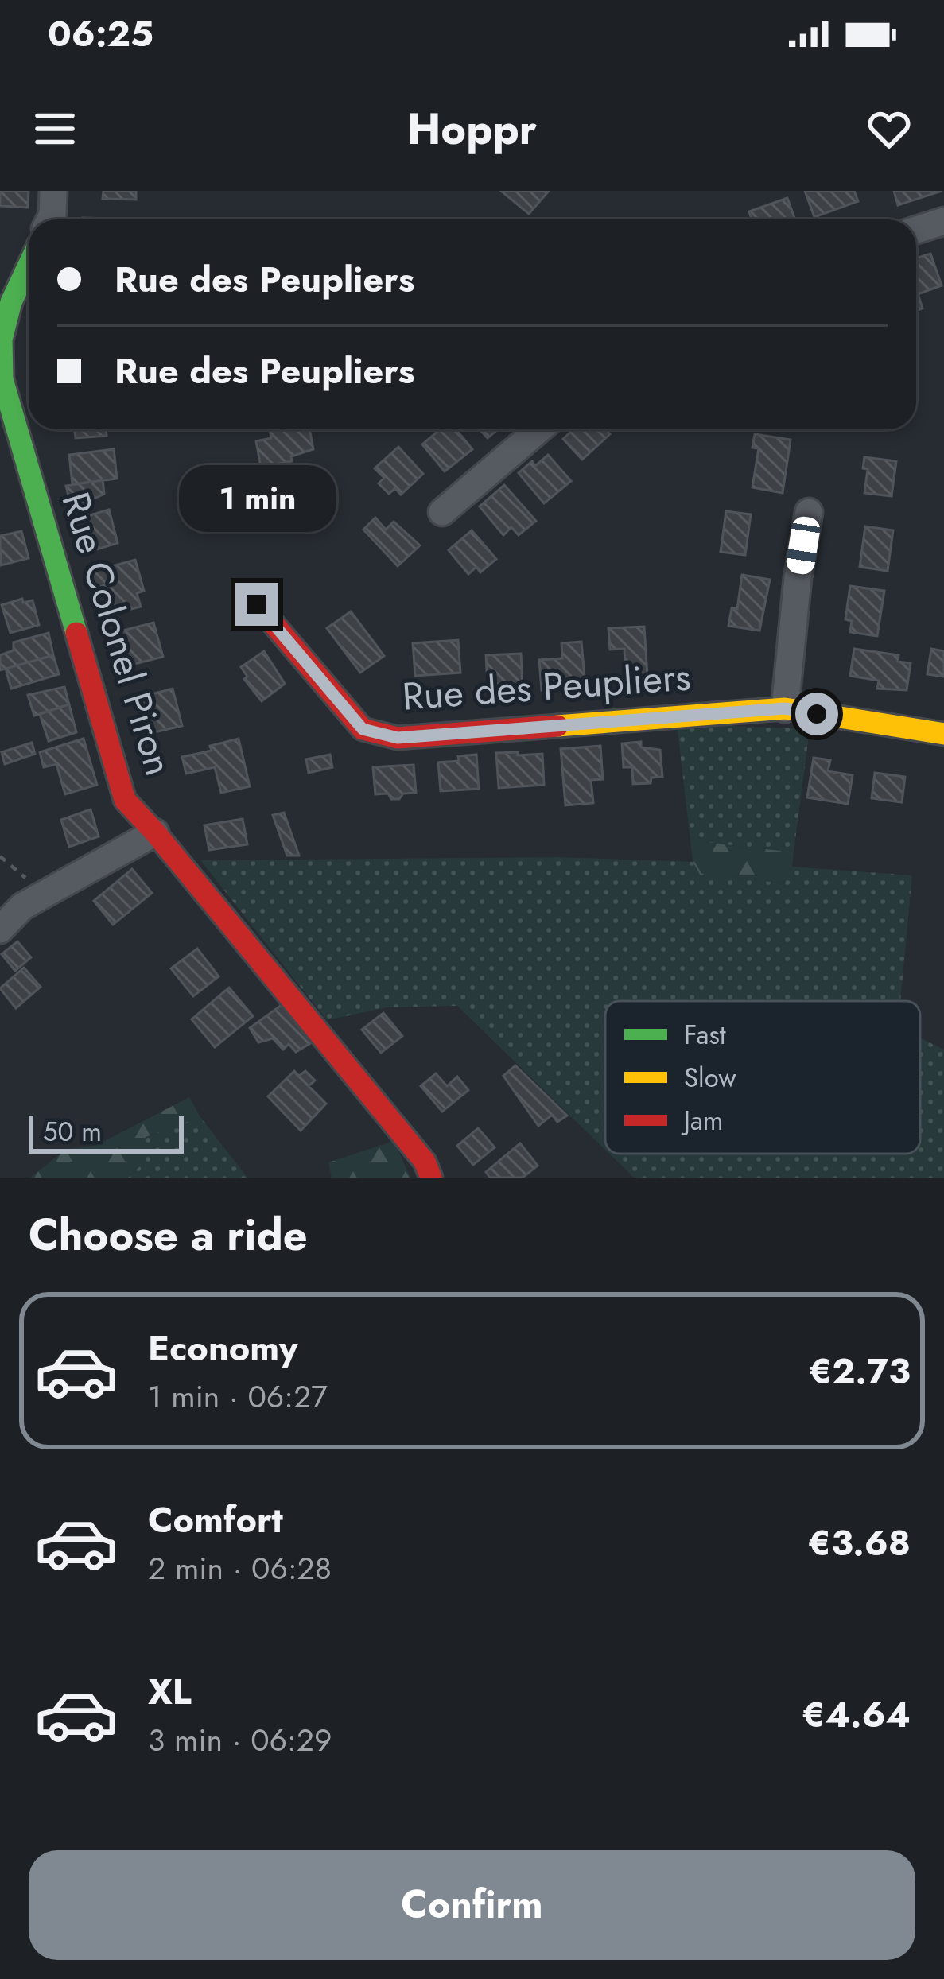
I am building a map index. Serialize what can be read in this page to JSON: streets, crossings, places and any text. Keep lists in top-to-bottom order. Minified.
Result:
{"streets":{"street":["Rue Colonel Piron","Rue des Peupliers"]},"legend":["Fast","Slow","Jam"],"scale_bar":"50 m","page":{"status":"06:25","header":"Hoppr","banner":["Rue des Peupliers","Rue des Peupliers"],"bubble":"1 min","scale":"50 m","heading":"Choose a ride","list":[{"name":"Economy","note":"1 min · 06:27","value":"€2.73"},{"name":"Comfort","note":"2 min · 06:28","value":"€3.68"},{"name":"XL","note":"3 min · 06:29","value":"€4.64"}],"buttons":"Confirm"}}
